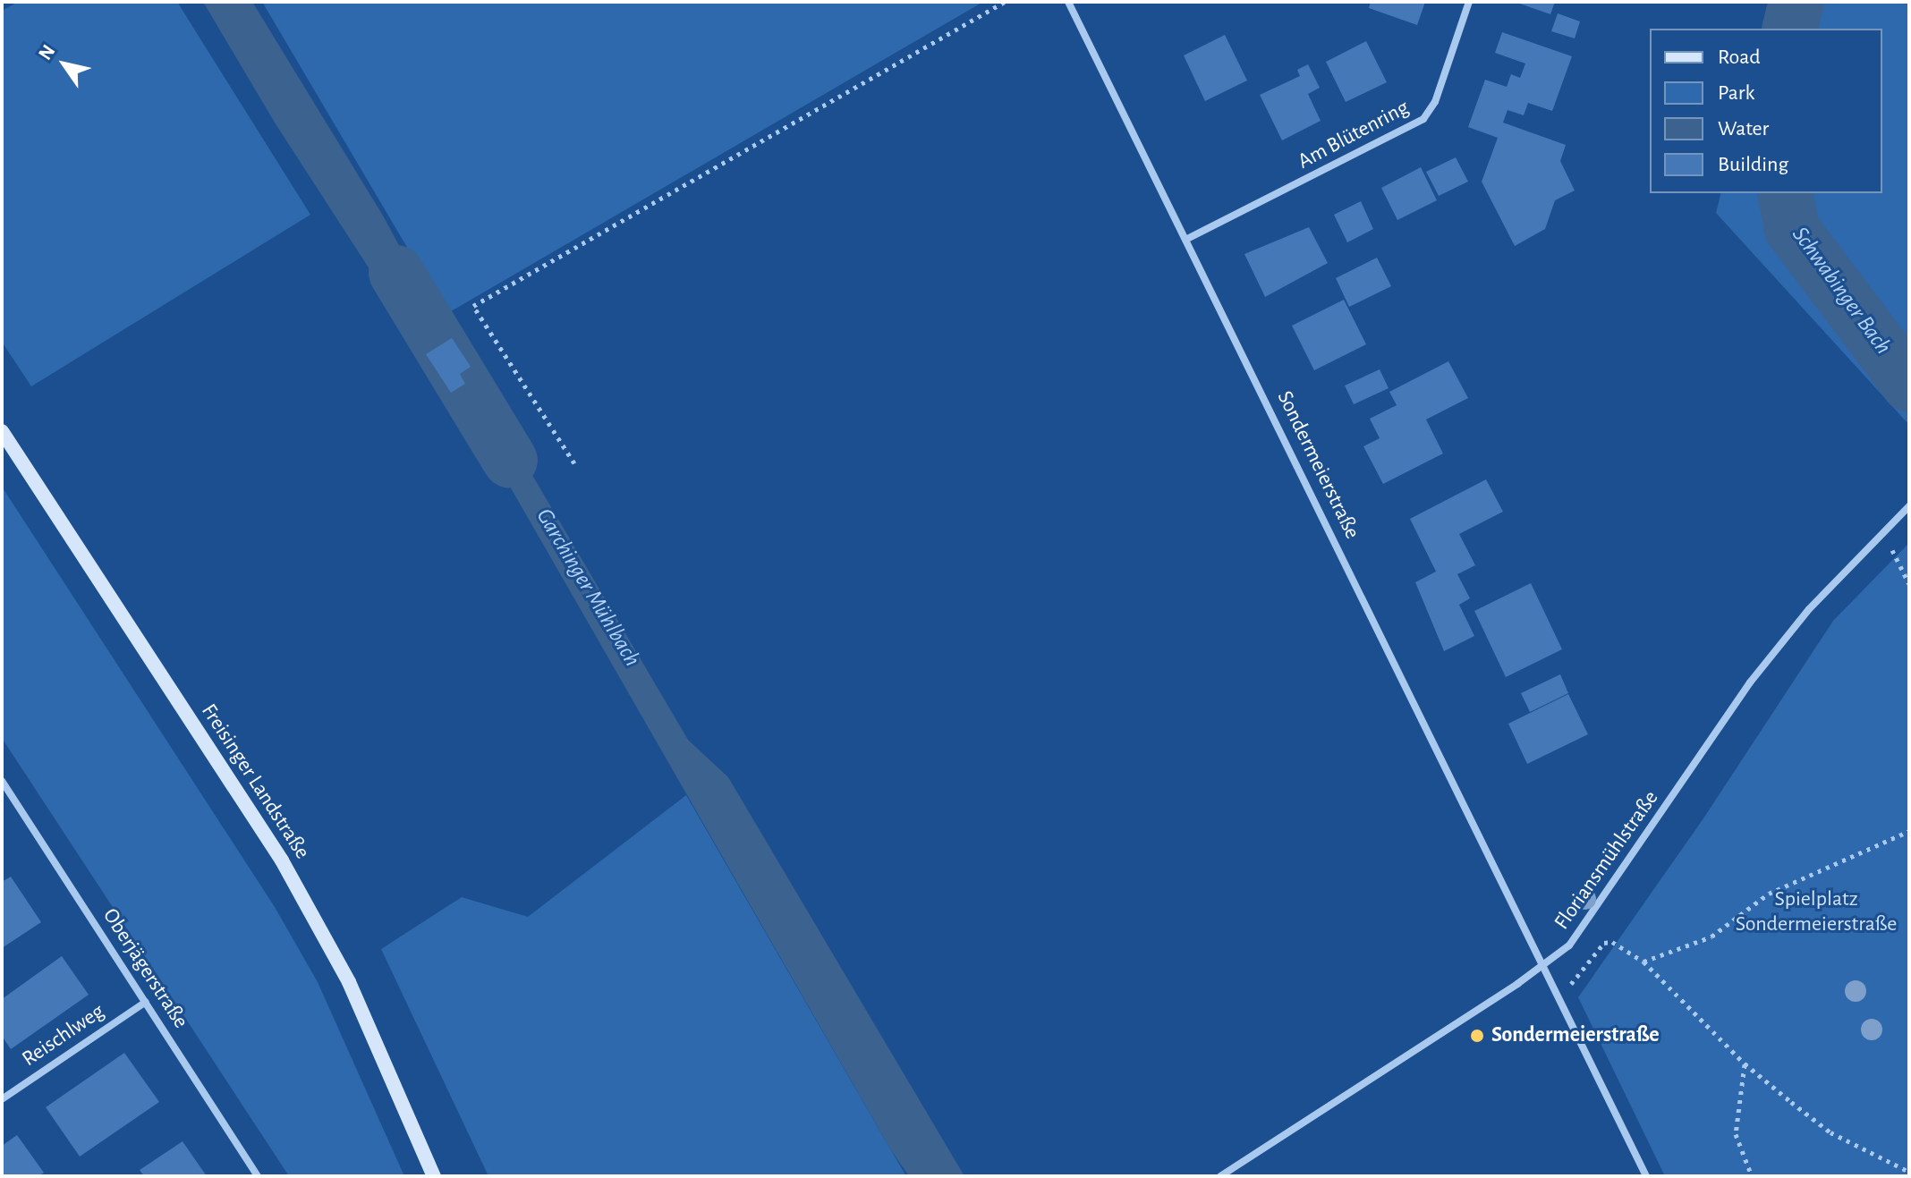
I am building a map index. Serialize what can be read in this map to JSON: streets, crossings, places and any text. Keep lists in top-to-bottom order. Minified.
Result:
{"streets":{"main road":["Freisinger Landstraße"],"street":["Am Blütenring","Sondermeierstraße","Floriansmühlstraße","Oberjägerstraße","Reischlweg"]},"crossings":[["Am Blütenring","Sondermeierstraße"],["Sondermeierstraße","Floriansmühlstraße"],["Oberjägerstraße","Reischlweg"]],"water":["Schwabinger Bach","Garchinger Mühlbach"],"parks":["Spielplatz Sondermeierstraße"],"places":["Sondermeierstraße"],"legend":["Road","Park","Water","Building"],"north":"top left"}
